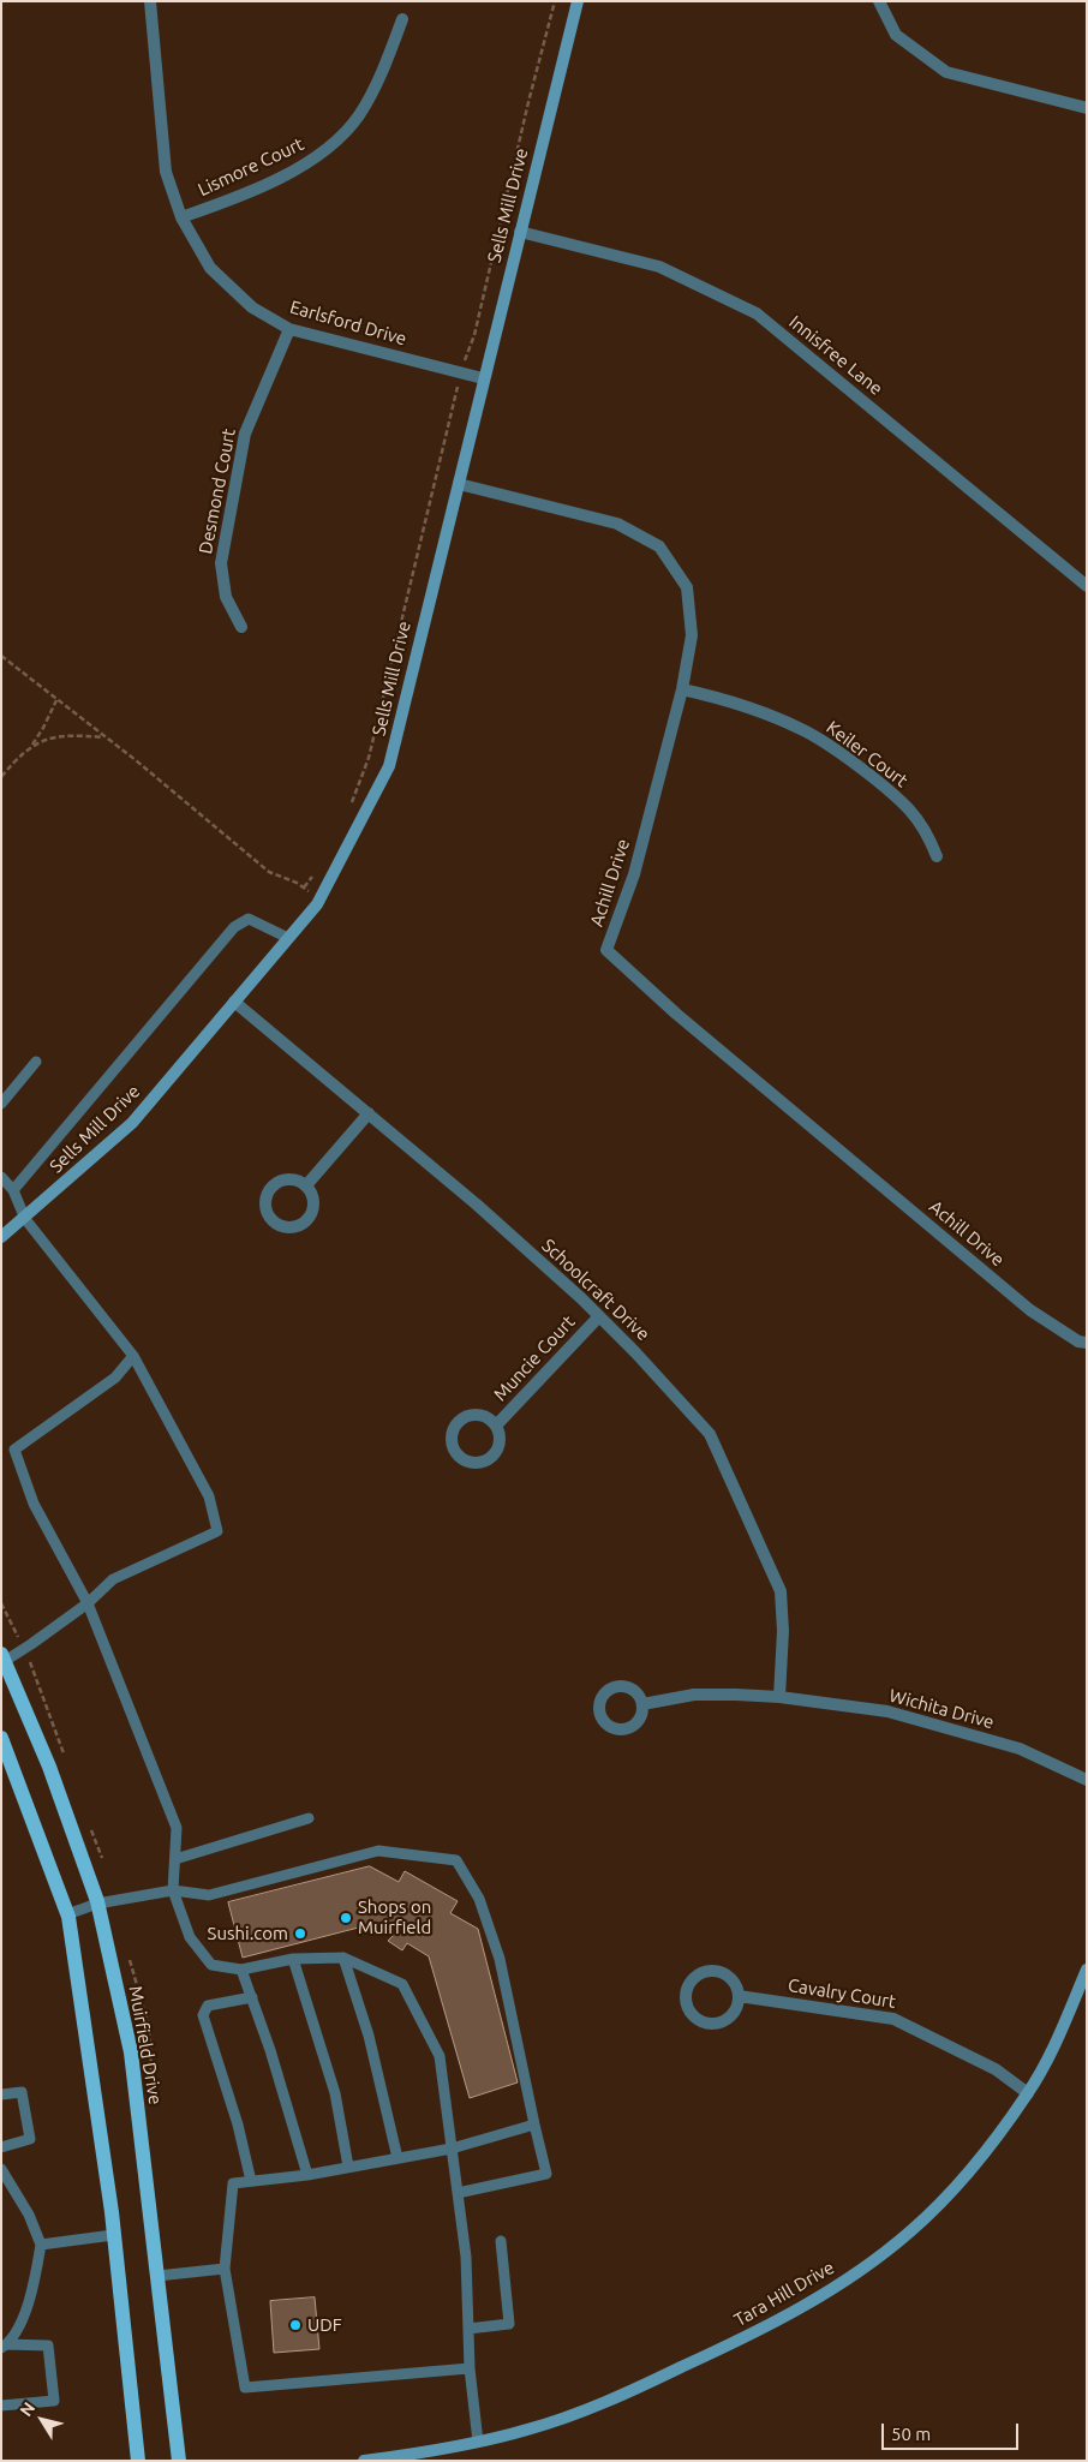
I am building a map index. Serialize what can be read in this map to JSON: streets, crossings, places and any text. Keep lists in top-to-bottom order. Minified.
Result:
{"streets":{"main road":["Muirfield Drive"],"street":["Lismore Court","Sells Mill Drive","Earlsford Drive","Innisfree Lane","Desmond Court","Keiler Court","Achill Drive","Schoolcraft Drive","Muncie Court","Wichita Drive","Cavalry Court","Tara Hill Drive"]},"crossings":[["Lismore Court","Earlsford Drive"],["Sells Mill Drive","Earlsford Drive"],["Sells Mill Drive","Innisfree Lane"],["Sells Mill Drive","Achill Drive"],["Sells Mill Drive","Schoolcraft Drive"],["Earlsford Drive","Desmond Court"],["Keiler Court","Achill Drive"],["Schoolcraft Drive","Muncie Court"],["Schoolcraft Drive","Wichita Drive"],["Cavalry Court","Tara Hill Drive"]],"places":["Shops on Muirfield","Sushi.com","UDF"],"scale_bar":"50 m","north":"top left"}
